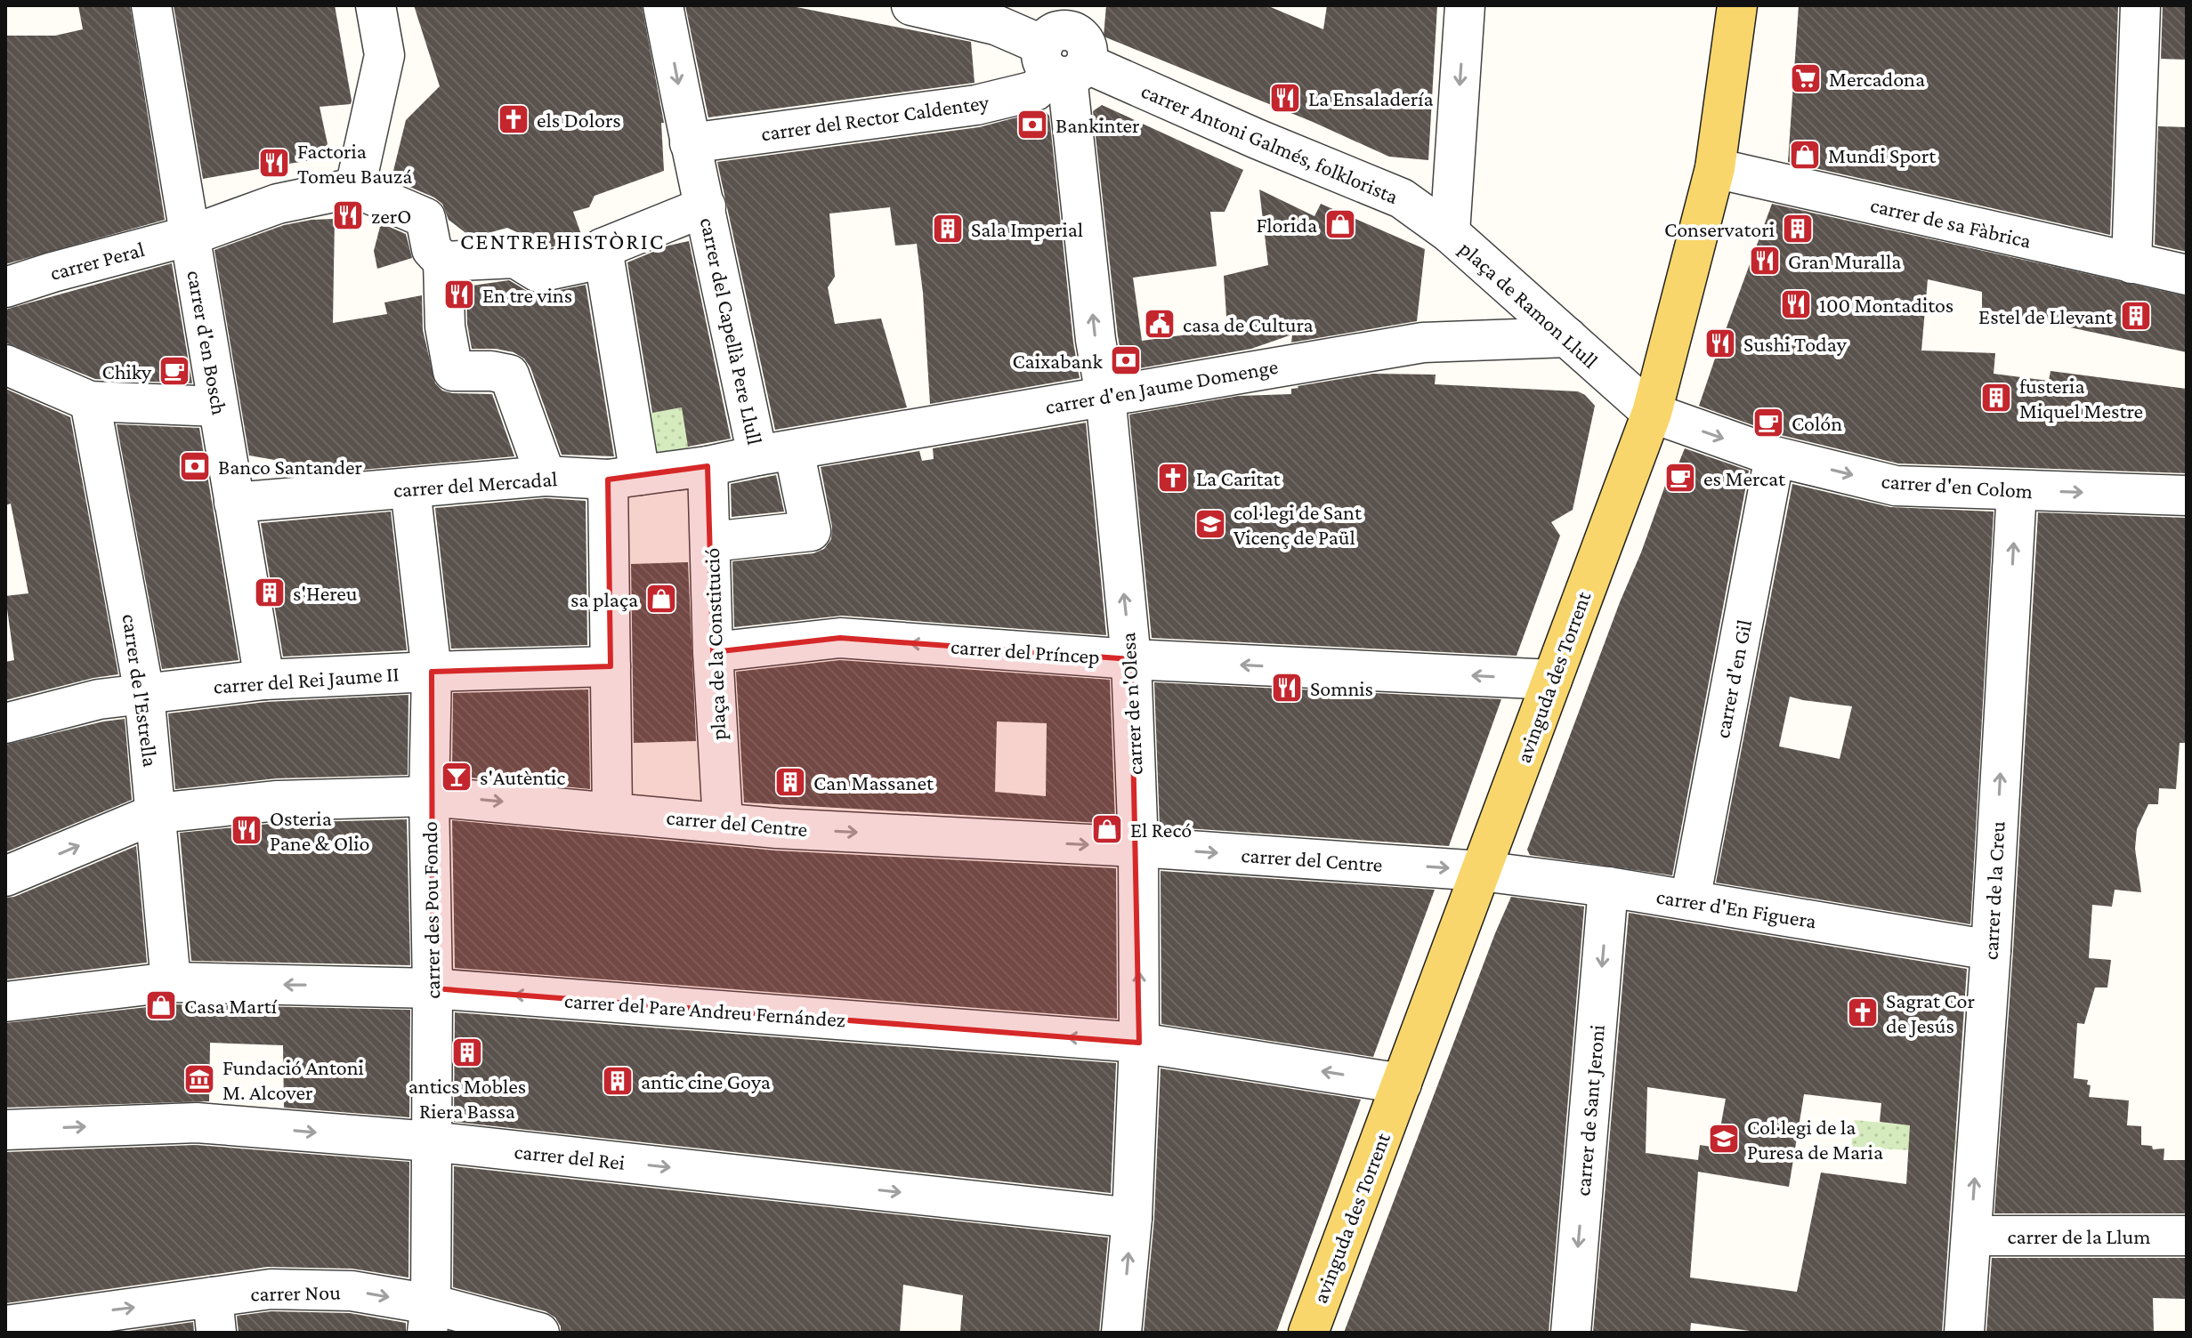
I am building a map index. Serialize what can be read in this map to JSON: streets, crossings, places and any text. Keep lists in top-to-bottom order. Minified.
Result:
{"streets":{"main road":["avinguda des Torrent"],"street":["carrer del Rector Caldentey","carrer Antoni Galmés, folklorista","carrer de sa Fàbrica","carrer Peral","plaça de Ramon Llull","carrer del Capellà Pere Llull","carrer d'en Bosch","carrer d'en Jaume Domenge","carrer del Mercadal","carrer d'en Colom","plaça de la Constitució","carrer del Príncep","carrer d'en Gil","carrer del Rei Jaume II","carrer de l'Estrella","carrer de n'Olesa","carrer del Centre","carrer de la Creu","carrer d'En Figuera","carrer des Pou Fondo","carrer del Pare Andreu Fernández","carrer de Sant Jeroni","carrer del Rei","carrer de la Llum","carrer Nou"]},"crossings":[["carrer del Rector Caldentey","carrer Antoni Galmés, folklorista"],["carrer del Rector Caldentey","carrer del Capellà Pere Llull"],["carrer del Rector Caldentey","carrer de n'Olesa"],["carrer Antoni Galmés, folklorista","plaça de Ramon Llull"],["carrer Antoni Galmés, folklorista","carrer de n'Olesa"],["carrer de sa Fàbrica","avinguda des Torrent"],["carrer Peral","carrer d'en Bosch"],["plaça de Ramon Llull","carrer d'en Jaume Domenge"],["plaça de Ramon Llull","carrer d'en Colom"],["plaça de Ramon Llull","avinguda des Torrent"],["carrer del Capellà Pere Llull","carrer d'en Jaume Domenge"],["carrer del Capellà Pere Llull","carrer del Mercadal"],["carrer del Capellà Pere Llull","plaça de la Constitució"],["carrer d'en Bosch","carrer del Mercadal"],["carrer d'en Bosch","carrer del Rei Jaume II"],["carrer d'en Jaume Domenge","carrer del Mercadal"],["carrer d'en Jaume Domenge","carrer de n'Olesa"],["carrer del Mercadal","plaça de la Constitució"],["carrer del Mercadal","carrer des Pou Fondo"],["carrer d'en Colom","avinguda des Torrent"],["carrer d'en Colom","carrer d'en Gil"],["carrer d'en Colom","carrer de la Creu"],["plaça de la Constitució","carrer del Príncep"],["plaça de la Constitució","carrer del Centre"],["carrer del Príncep","avinguda des Torrent"],["carrer del Príncep","carrer de n'Olesa"],["avinguda des Torrent","carrer del Centre"],["avinguda des Torrent","carrer d'En Figuera"],["avinguda des Torrent","carrer del Pare Andreu Fernández"],["carrer d'en Gil","carrer d'En Figuera"],["carrer del Rei Jaume II","carrer de l'Estrella"],["carrer del Rei Jaume II","carrer des Pou Fondo"],["carrer de l'Estrella","carrer del Centre"],["carrer de l'Estrella","carrer del Pare Andreu Fernández"],["carrer de n'Olesa","carrer del Centre"],["carrer de n'Olesa","carrer del Pare Andreu Fernández"],["carrer de n'Olesa","carrer del Rei"],["carrer del Centre","carrer d'En Figuera"],["carrer del Centre","carrer des Pou Fondo"],["carrer de la Creu","carrer d'En Figuera"],["carrer de la Creu","carrer de la Llum"],["carrer d'En Figuera","carrer de Sant Jeroni"],["carrer des Pou Fondo","carrer del Pare Andreu Fernández"],["carrer des Pou Fondo","carrer del Rei"],["carrer des Pou Fondo","carrer Nou"]],"one_way":["plaça de Ramon Llull","carrer d'en Colom","carrer del Príncep","carrer de n'Olesa","carrer del Centre","carrer de la Creu","carrer del Pare Andreu Fernández","carrer de Sant Jeroni","carrer del Rei","carrer Nou"],"districts":["CENTRE HISTÒRIC"],"places":{"supermarket":["Mercadona"],"restaurant":["La Ensaladería","Factoria Tomeu Bauzá","zerO","Gran Muralla","En tre vins","100 Montaditos","Sushi Today","Somnis","Osteria Pane & Olio"],"church":["els Dolors","La Caritat","Sagrat Cor de Jesús"],"bank":["Bankinter","Caixabank","Banco Santander"],"shop":["Mundi Sport","Florida","sa plaça","El Recó","Casa Martí"],"building":["Sala Imperial","Conservatori","Estel de Llevant","fusteria Miquel Mestre","s'Hereu","Can Massanet","antics Mobles Riera Bassa","antic cine Goya"],"public building":["casa de Cultura"],"cafe":["Chiky","Colón","es Mercat"],"school or university":["col·legi de Sant Vicenç de Paül","Col·legi de la Puresa de Maria"],"bar":["s'Autèntic"],"museum":["Fundació Antoni M. Alcover"]}}
